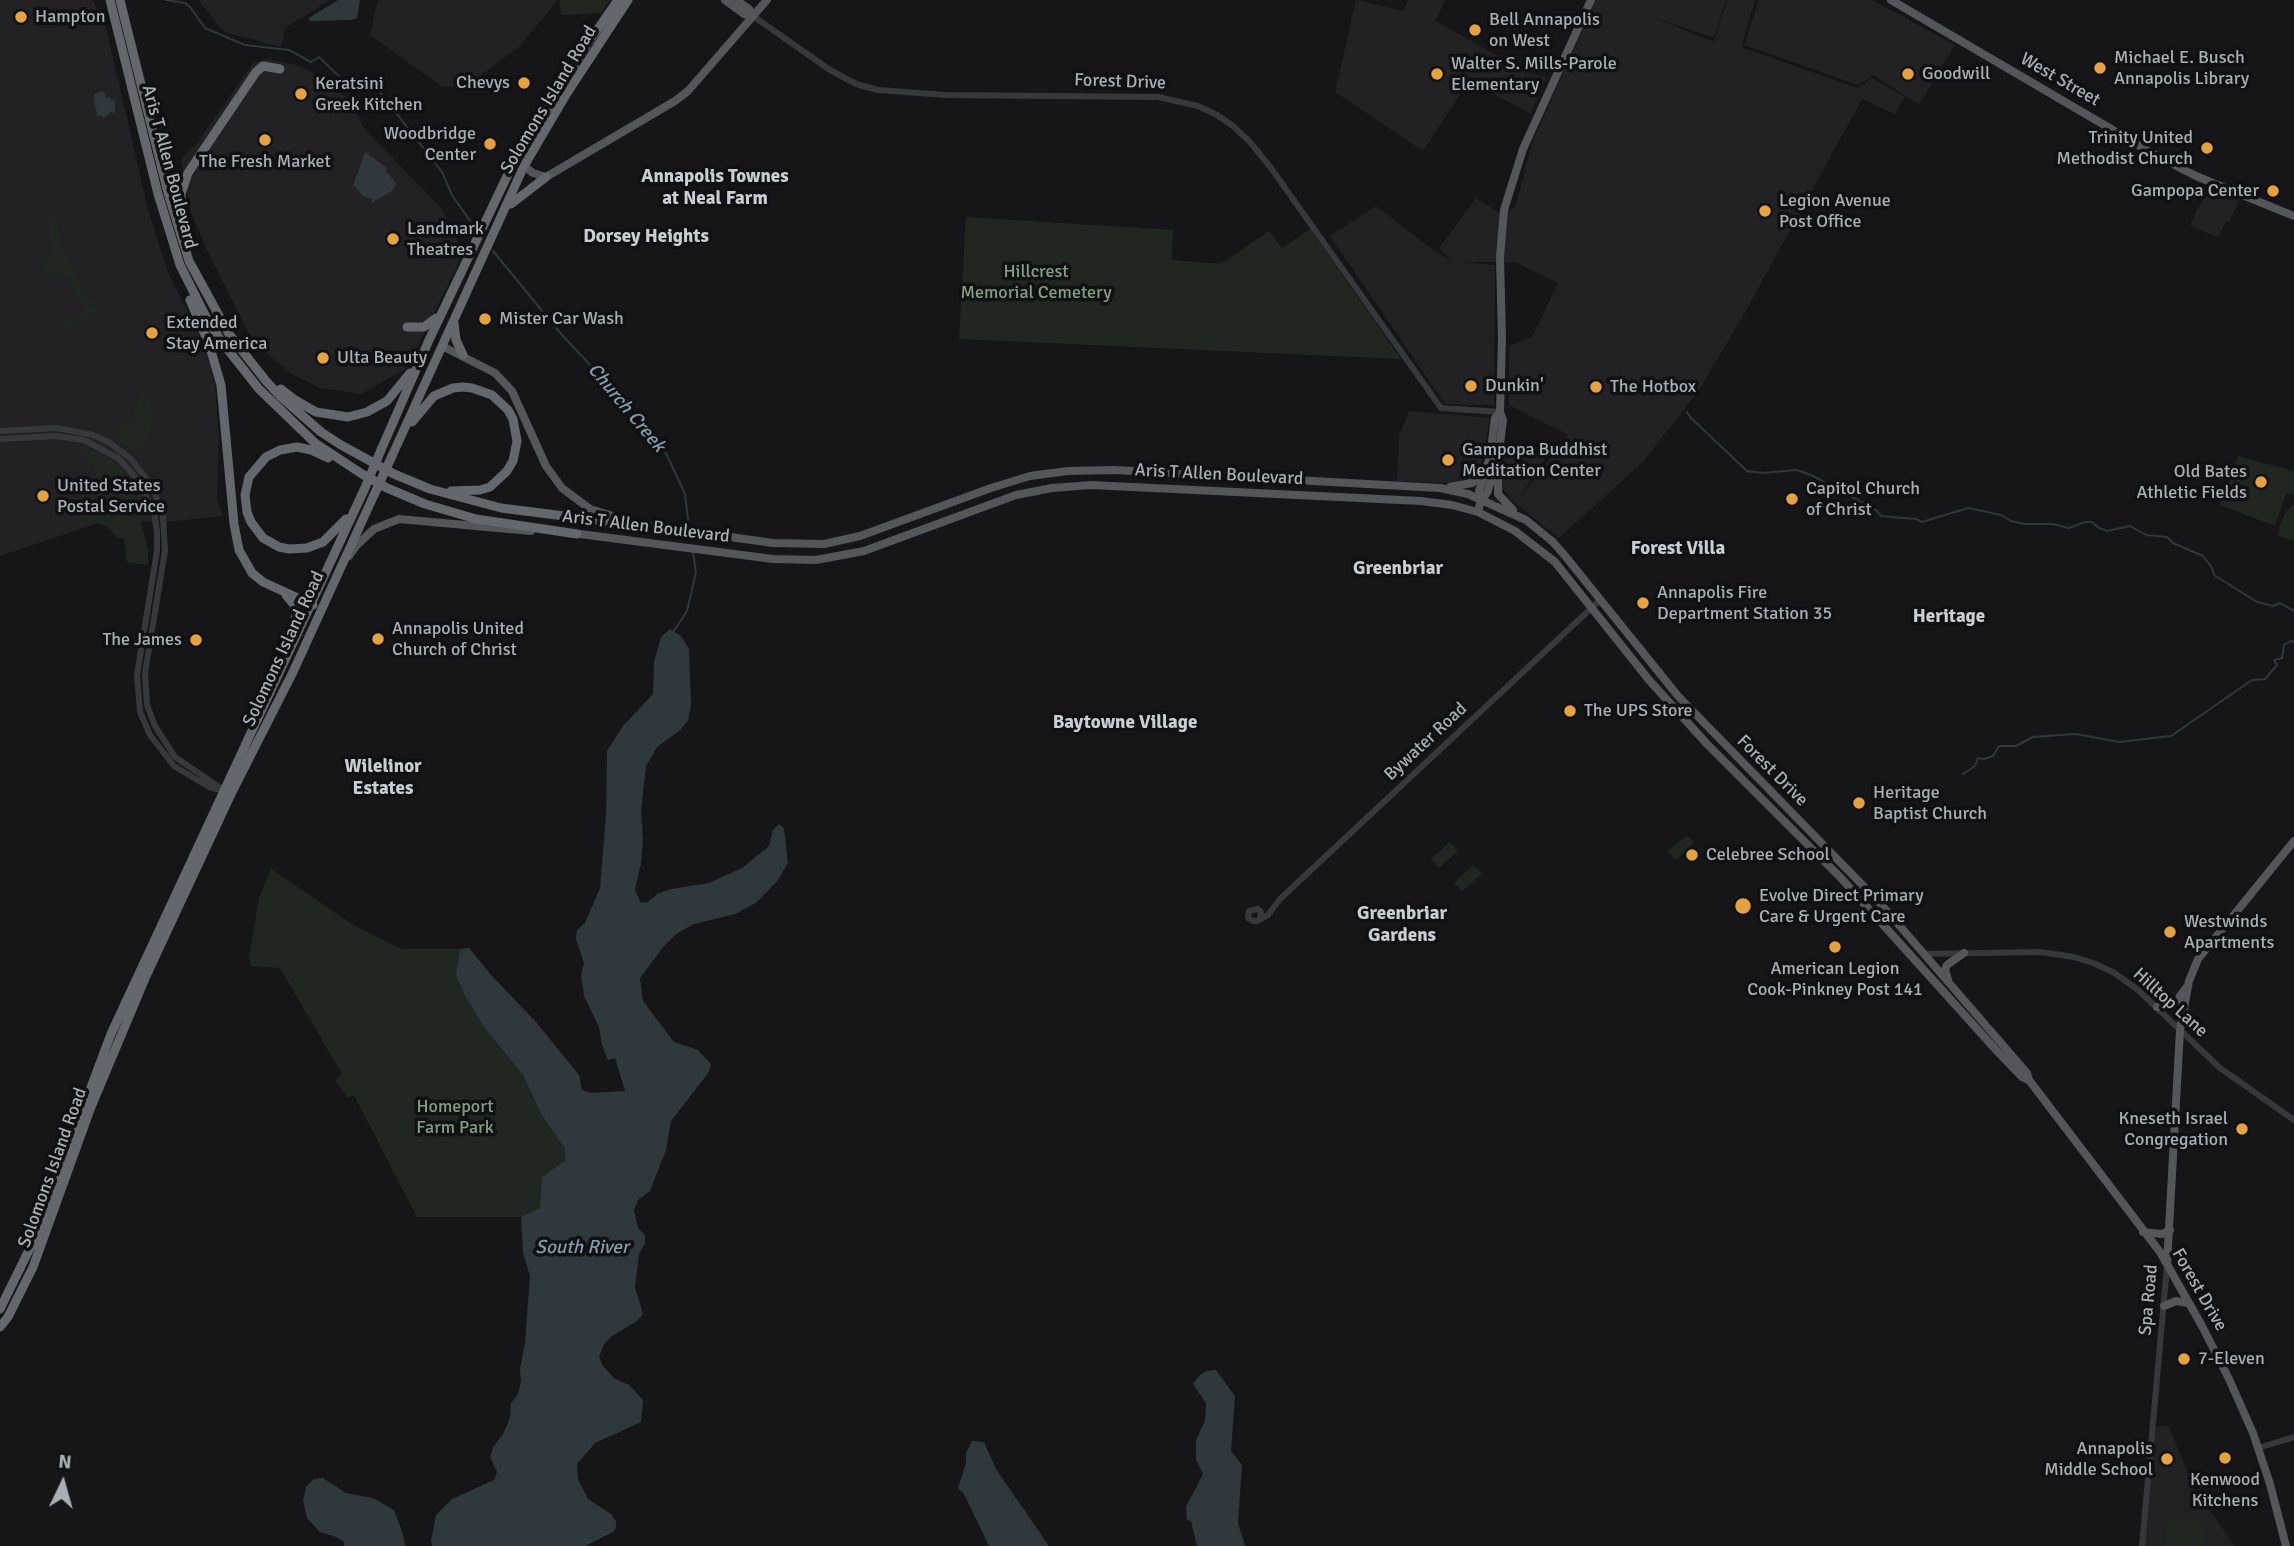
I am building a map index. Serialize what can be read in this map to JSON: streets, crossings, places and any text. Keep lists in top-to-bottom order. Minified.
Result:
{"streets":{"highway":["Solomons Island Road","Aris T Allen Boulevard"],"main road":["West Street","Forest Drive","Spa Road"],"street":["Bywater Road","Hilltop Lane"]},"crossings":[["Forest Drive","Aris T Allen Boulevard"],["Forest Drive","Bywater Road"],["Forest Drive","Hilltop Lane"],["Forest Drive","Spa Road"],["Hilltop Lane","Spa Road"]],"districts":["Annapolis Townes at Neal Farm","Dorsey Heights","Forest Villa","Greenbriar","Heritage","Baytowne Village","Wilelinor Estates","Greenbriar Gardens"],"water":["Church Creek","South River"],"parks":["Hillcrest Memorial Cemetery","Homeport Farm Park"],"places":["Hampton","Bell Annapolis on West","Michael E. Busch Annapolis Library","Walter S. Mills-Parole Elementary","Goodwill","Chevys","Keratsini Greek Kitchen","The Fresh Market","Woodbridge Center","Trinity United Methodist Church","Gampopa Center","Legion Avenue Post Office","Landmark Theatres","Mister Car Wash","Extended Stay America","Ulta Beauty","Dunkin'","The Hotbox","Gampopa Buddhist Meditation Center","Old Bates Athletic Fields","United States Postal Service","Capitol Church of Christ","Annapolis Fire Department Station 35","Annapolis United Church of Christ","The James","The UPS Store","Heritage Baptist Church","Celebree School","Evolve Direct Primary Care & Urgent Care","Westwinds Apartments","American Legion Cook-Pinkney Post 141","Kneseth Israel Congregation","7-Eleven","Kenwood Kitchens","Annapolis Middle School"],"north":"top"}
